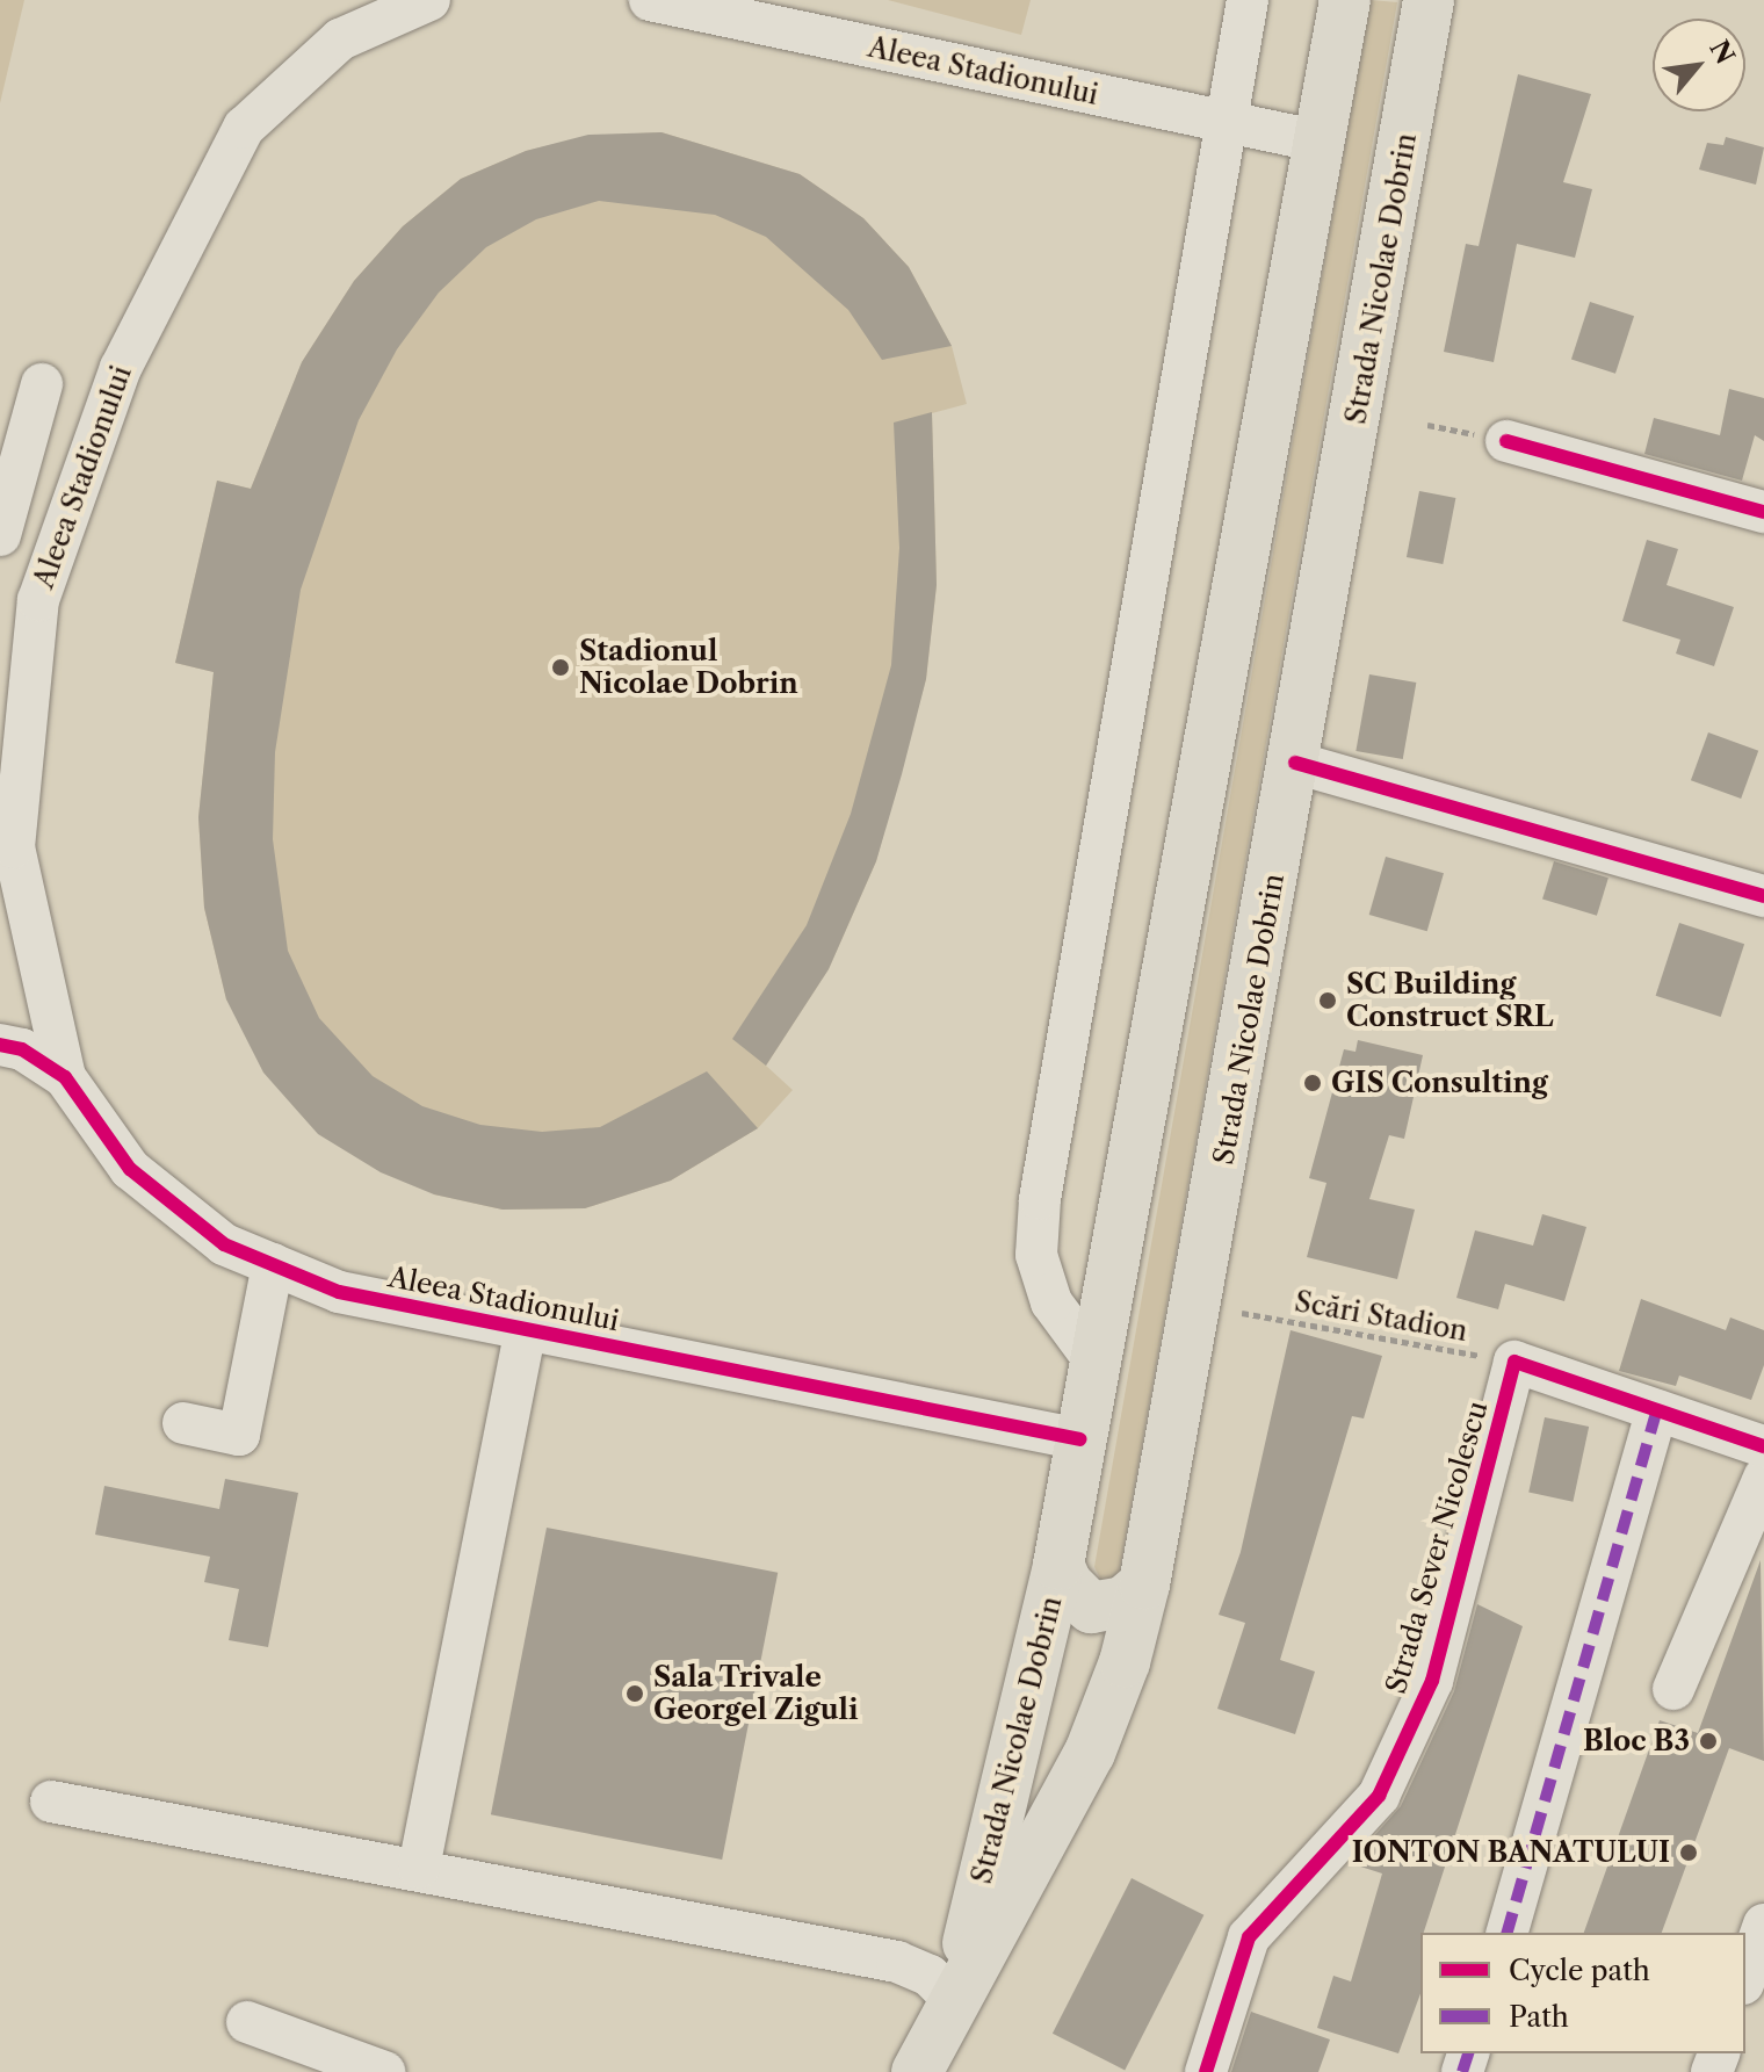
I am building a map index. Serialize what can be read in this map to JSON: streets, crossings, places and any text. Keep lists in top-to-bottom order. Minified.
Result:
{"streets":{"main road":["Strada Nicolae Dobrin"],"street":["Aleea Stadionului","Strada Sever Nicolescu"],"path":["Scări Stadion"]},"crossings":[["Aleea Stadionului","Strada Nicolae Dobrin"],["Scări Stadion","Strada Sever Nicolescu"]],"places":["Stadionul Nicolae Dobrin","SC Building Construct SRL","GIS Consulting","Sala Trivale Georgel Ziguli","Bloc B3","IONTON BANATULUI"],"legend":["Cycle path","Path"],"north":"top right"}
